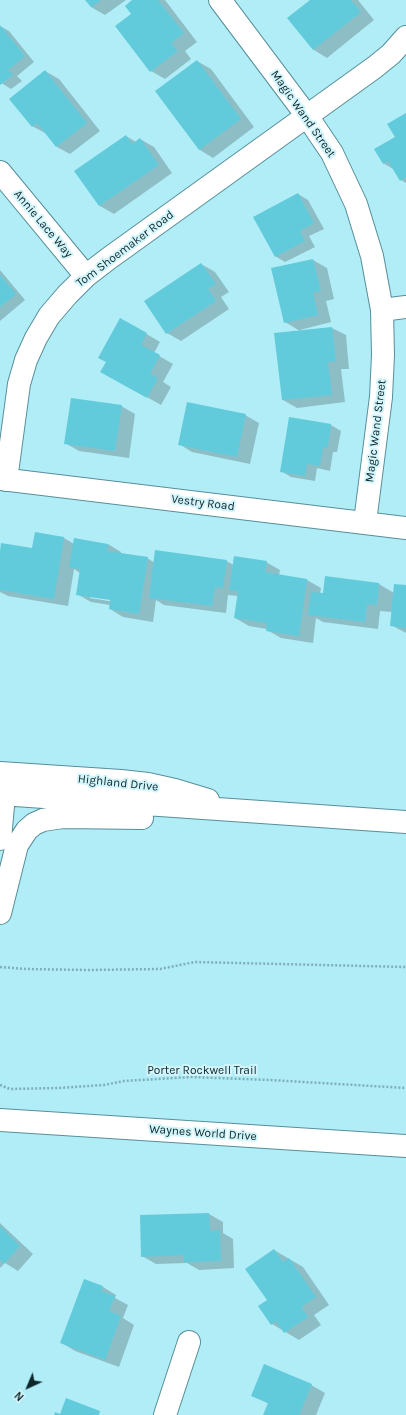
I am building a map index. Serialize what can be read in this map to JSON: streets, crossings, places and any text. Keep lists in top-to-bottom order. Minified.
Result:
{"streets":{"street":["Magic Wand Street","Annie Lace Way","Tom Shoemaker Road","Vestry Road","Highland Drive","Waynes World Drive"],"path":["Porter Rockwell Trail"]},"crossings":[["Magic Wand Street","Tom Shoemaker Road"],["Magic Wand Street","Vestry Road"],["Annie Lace Way","Tom Shoemaker Road"],["Tom Shoemaker Road","Vestry Road"]],"north":"bottom left"}
